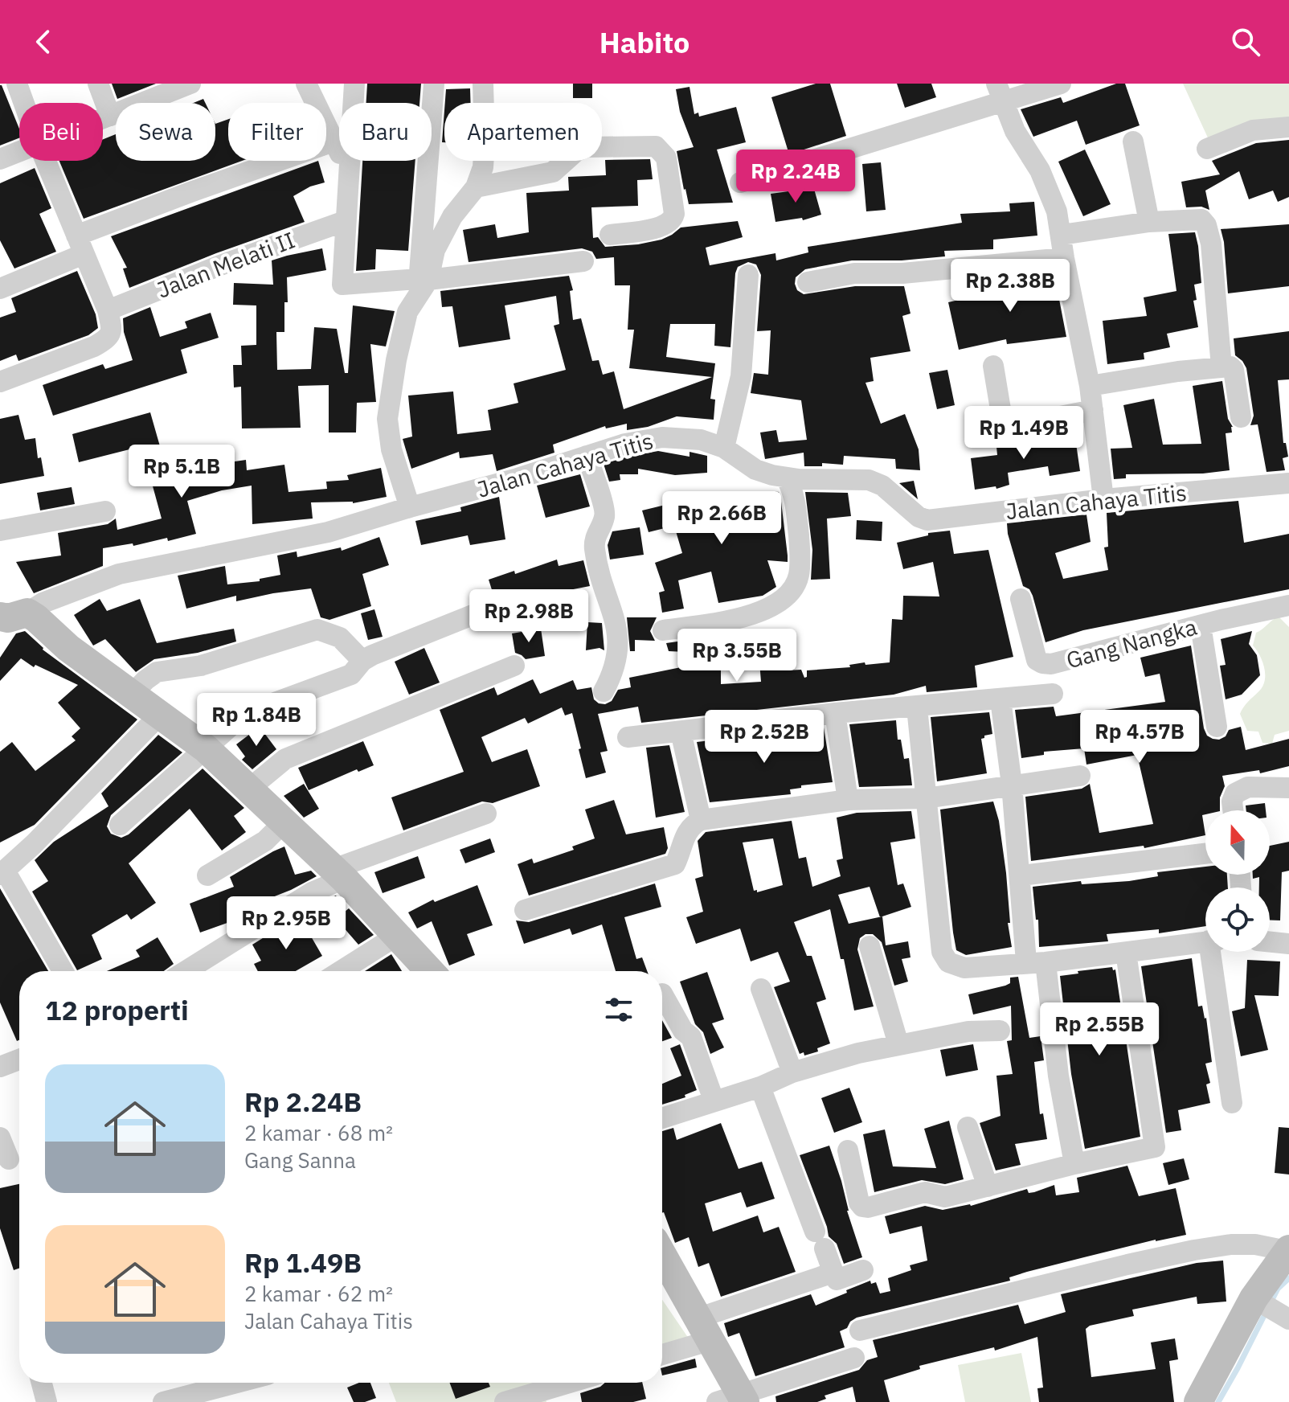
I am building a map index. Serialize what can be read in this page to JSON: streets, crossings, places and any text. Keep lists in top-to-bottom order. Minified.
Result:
{"streets":{"street":["Jalan Melati II","Jalan Cahaya Titis","Gang Nangka"]},"north":"top","page":{"header":"Habito","chip":["Beli","Sewa","Filter","Baru","Apartemen"],"price":["Rp 2.24B","Rp 2.38B","Rp 1.49B","Rp 5.1B","Rp 2.66B","Rp 2.98B","Rp 3.55B","Rp 1.84B","Rp 2.52B","Rp 4.57B","Rp 2.95B","Rp 2.55B"],"heading":"12 properti","list":[{"name":"Rp 2.24B","note":"2 kamar · 68 m² · Gang Sanna"},{"name":"Rp 1.49B","note":"2 kamar · 62 m² · Jalan Cahaya Titis"}]}}
